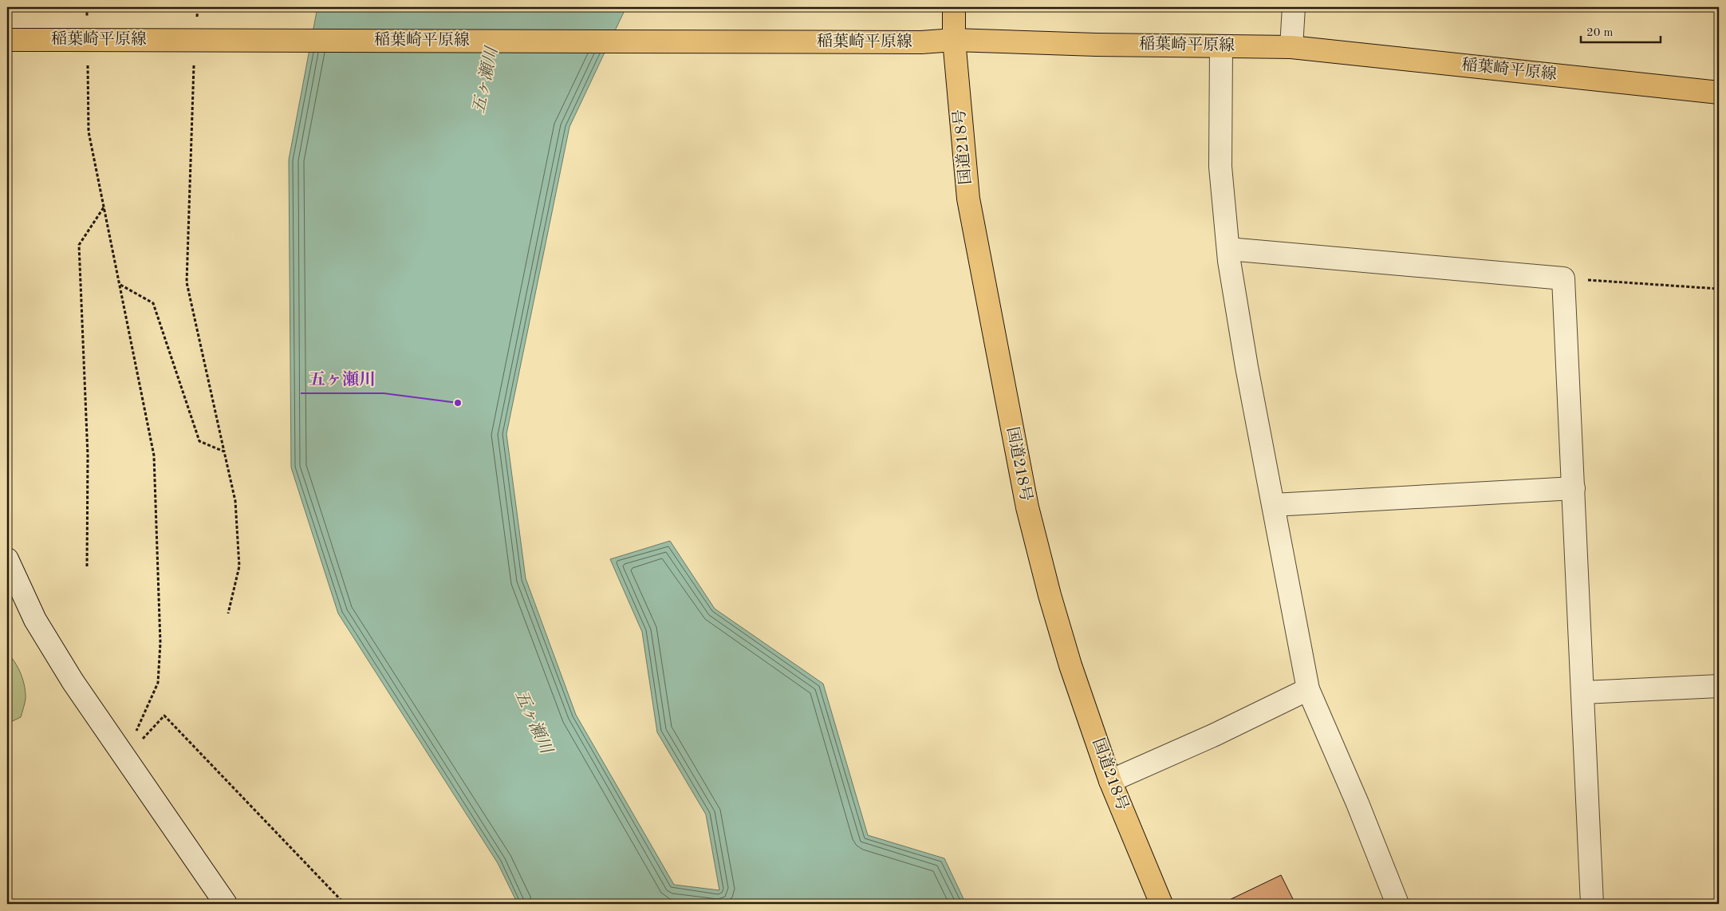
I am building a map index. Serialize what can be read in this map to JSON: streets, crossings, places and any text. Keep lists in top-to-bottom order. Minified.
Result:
{"streets":{"main road":["稲葉崎平原線","国道218号"]},"crossings":[["稲葉崎平原線","国道218号"]],"water":["五ヶ瀬川"],"places":["五ヶ瀬川"],"scale_bar":"20 m"}
